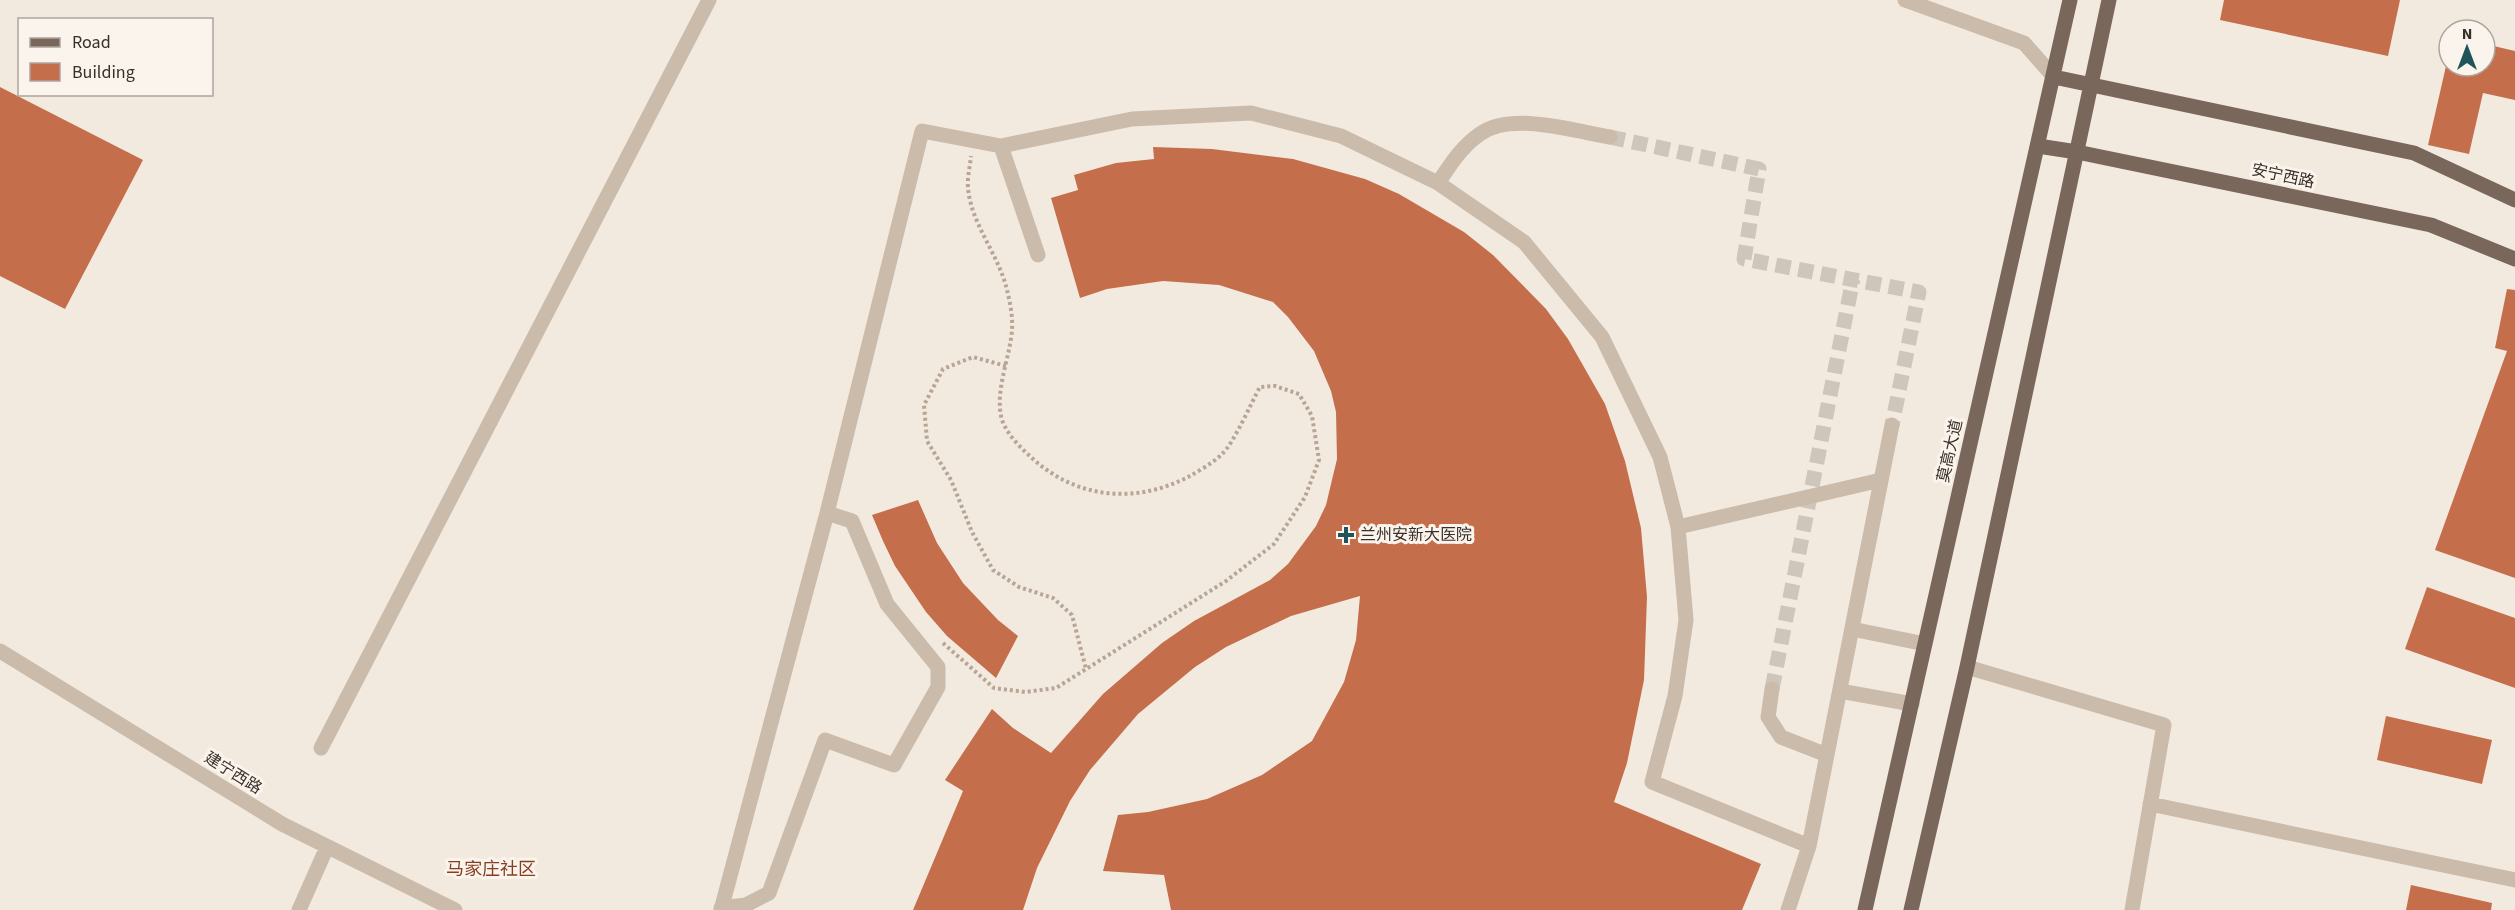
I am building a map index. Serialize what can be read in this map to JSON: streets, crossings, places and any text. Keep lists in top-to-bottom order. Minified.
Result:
{"streets":{"main road":["安宁西路","莫高大道"],"street":["建宁西路"]},"crossings":[["安宁西路","莫高大道"]],"districts":["马家庄社区"],"places":{"health":["兰州安新大医院"]},"legend":["Road","Building"],"north":"top"}
